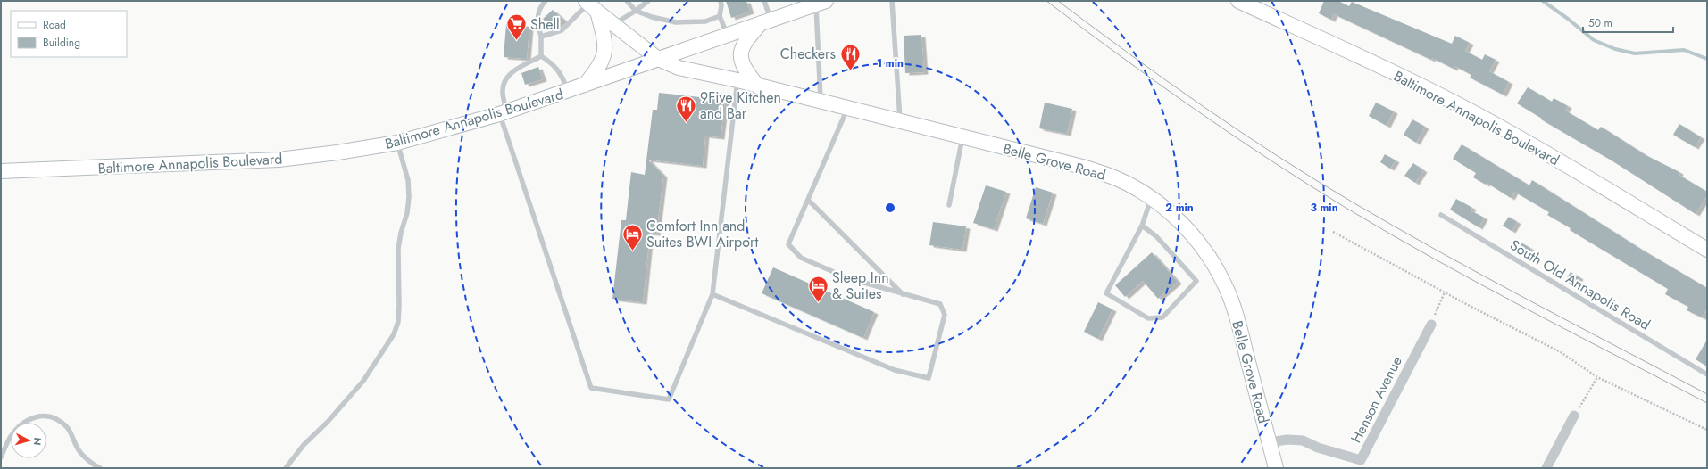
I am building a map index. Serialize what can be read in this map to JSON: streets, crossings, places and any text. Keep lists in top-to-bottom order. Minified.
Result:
{"streets":{"main road":["Baltimore Annapolis Boulevard","Belle Grove Road"],"street":["Henson Avenue"],"lane":["South Old Annapolis Road"]},"crossings":[["Baltimore Annapolis Boulevard","Belle Grove Road"],["Belle Grove Road","Henson Avenue"]],"places":{"supermarket":["Shell"],"restaurant":["Checkers","9Five Kitchen and Bar"],"hotel":["Comfort Inn and Suites BWI Airport","Sleep Inn & Suites"]},"legend":["Road","Building"],"scale_bar":"50 m","north":"right","rings":["1 min","2 min","3 min"]}
